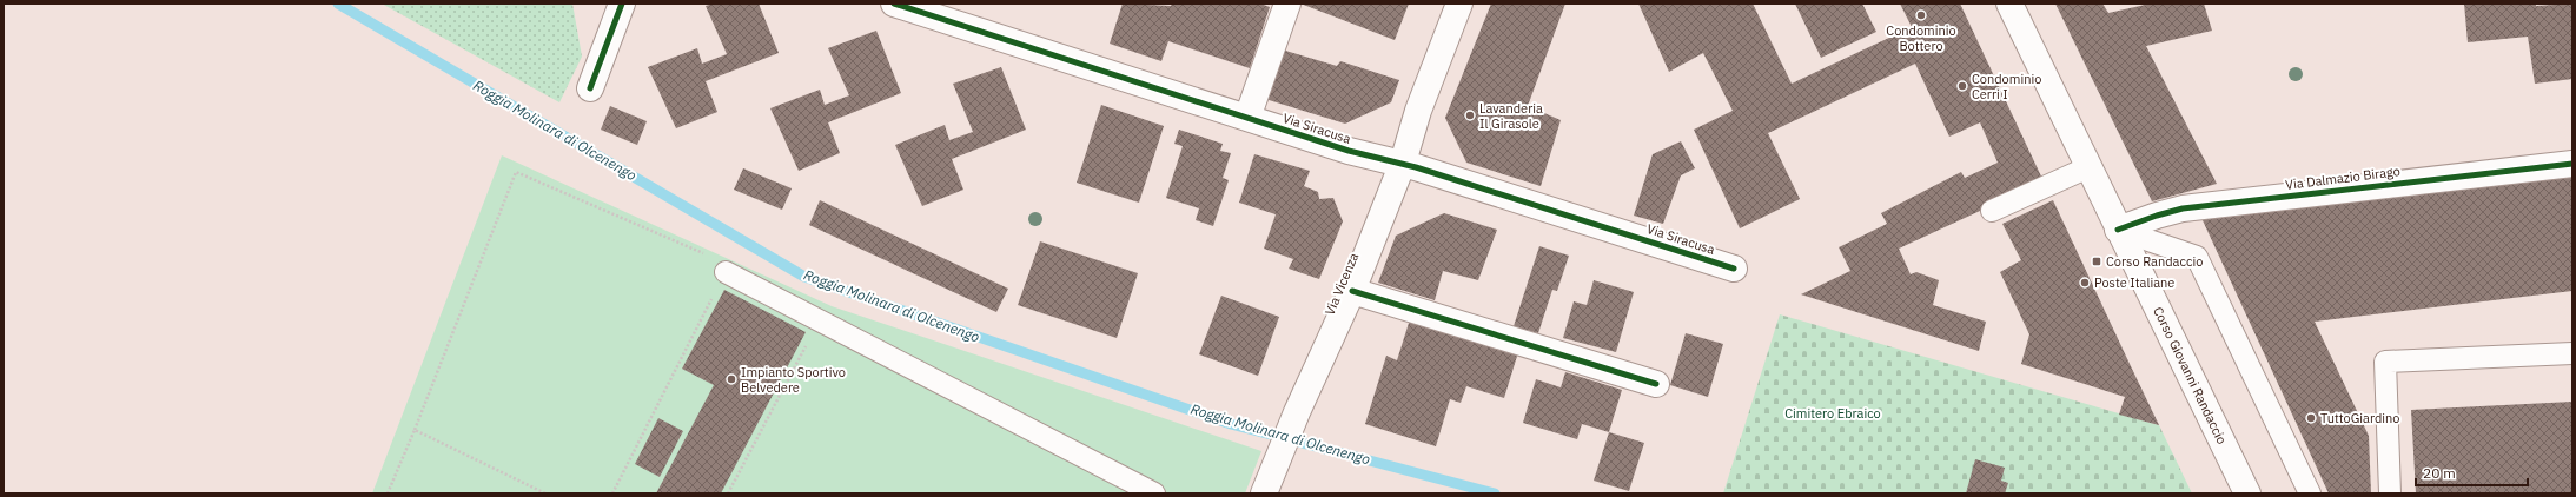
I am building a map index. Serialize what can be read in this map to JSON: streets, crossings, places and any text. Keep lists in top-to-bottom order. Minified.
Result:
{"streets":{"street":["Via Siracusa","Via Dalmazio Birago","Via Vicenza","Corso Giovanni Randaccio"]},"crossings":[["Via Siracusa","Via Vicenza"],["Via Dalmazio Birago","Corso Giovanni Randaccio"]],"water":["Roggia Molinara di Olcenengo"],"parks":["Cimitero Ebraico"],"places":{"other":["Condominio Bottero","Condominio Cerri I","Lavanderia Il Girasole","Poste Italiane","Impianto Sportivo Belvedere","TuttoGiardino"],"transit":["Corso Randaccio"]},"scale_bar":"20 m"}
